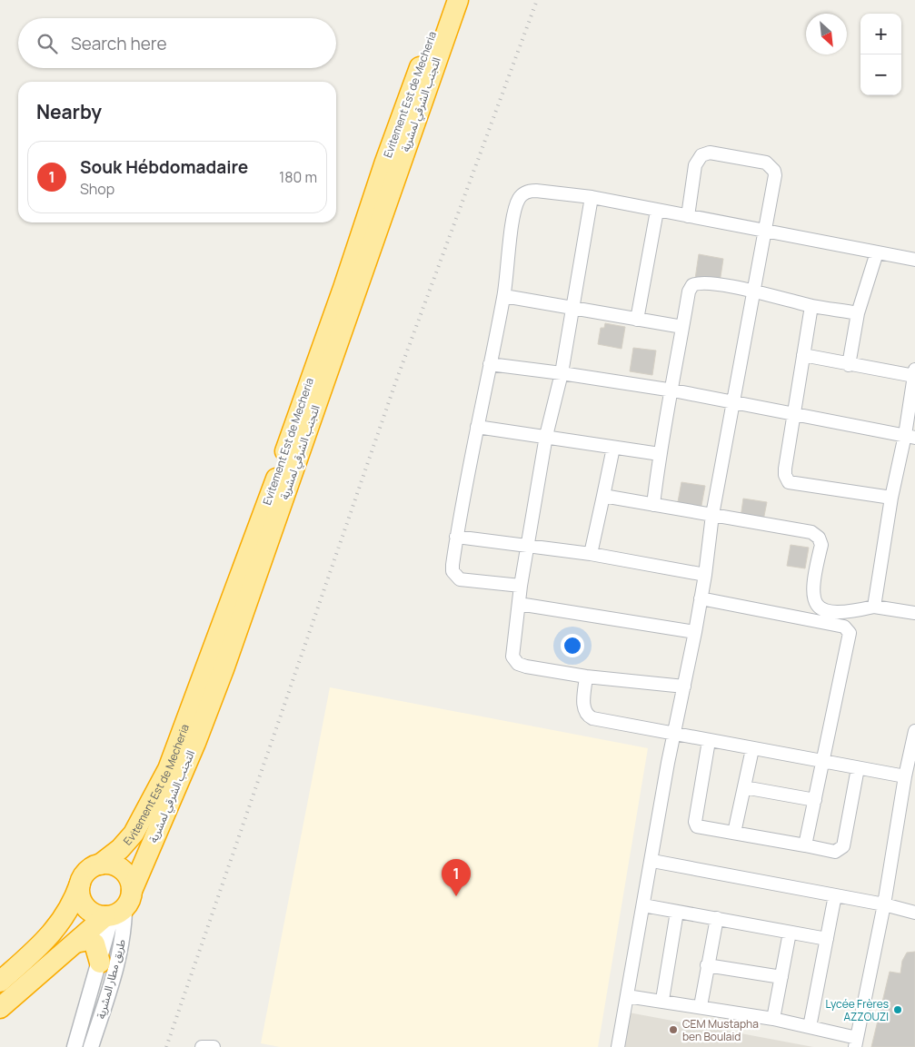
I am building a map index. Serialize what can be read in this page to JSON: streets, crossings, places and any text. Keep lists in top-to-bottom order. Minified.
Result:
{"streets":{"highway":["Evitement Est de Mecheria","التجنب الشرقي لمشرية"],"street":["طريق مطار المشرية"]},"crossings":[["Evitement Est de Mecheria","التجنب الشرقي لمشرية"],["التجنب الشرقي لمشرية","طريق مطار المشرية"]],"places":["Lycée Frères AZZOUZI","CEM Mustapha ben Boulaid"],"north":"bottom right","page":{"map_buttons":["+","−"],"search":"Search here","heading":"Nearby","list":[{"mark":"1","name":"Souk Hébdomadaire","note":"Shop","value":"180 m"}],"pins":"1"}}
